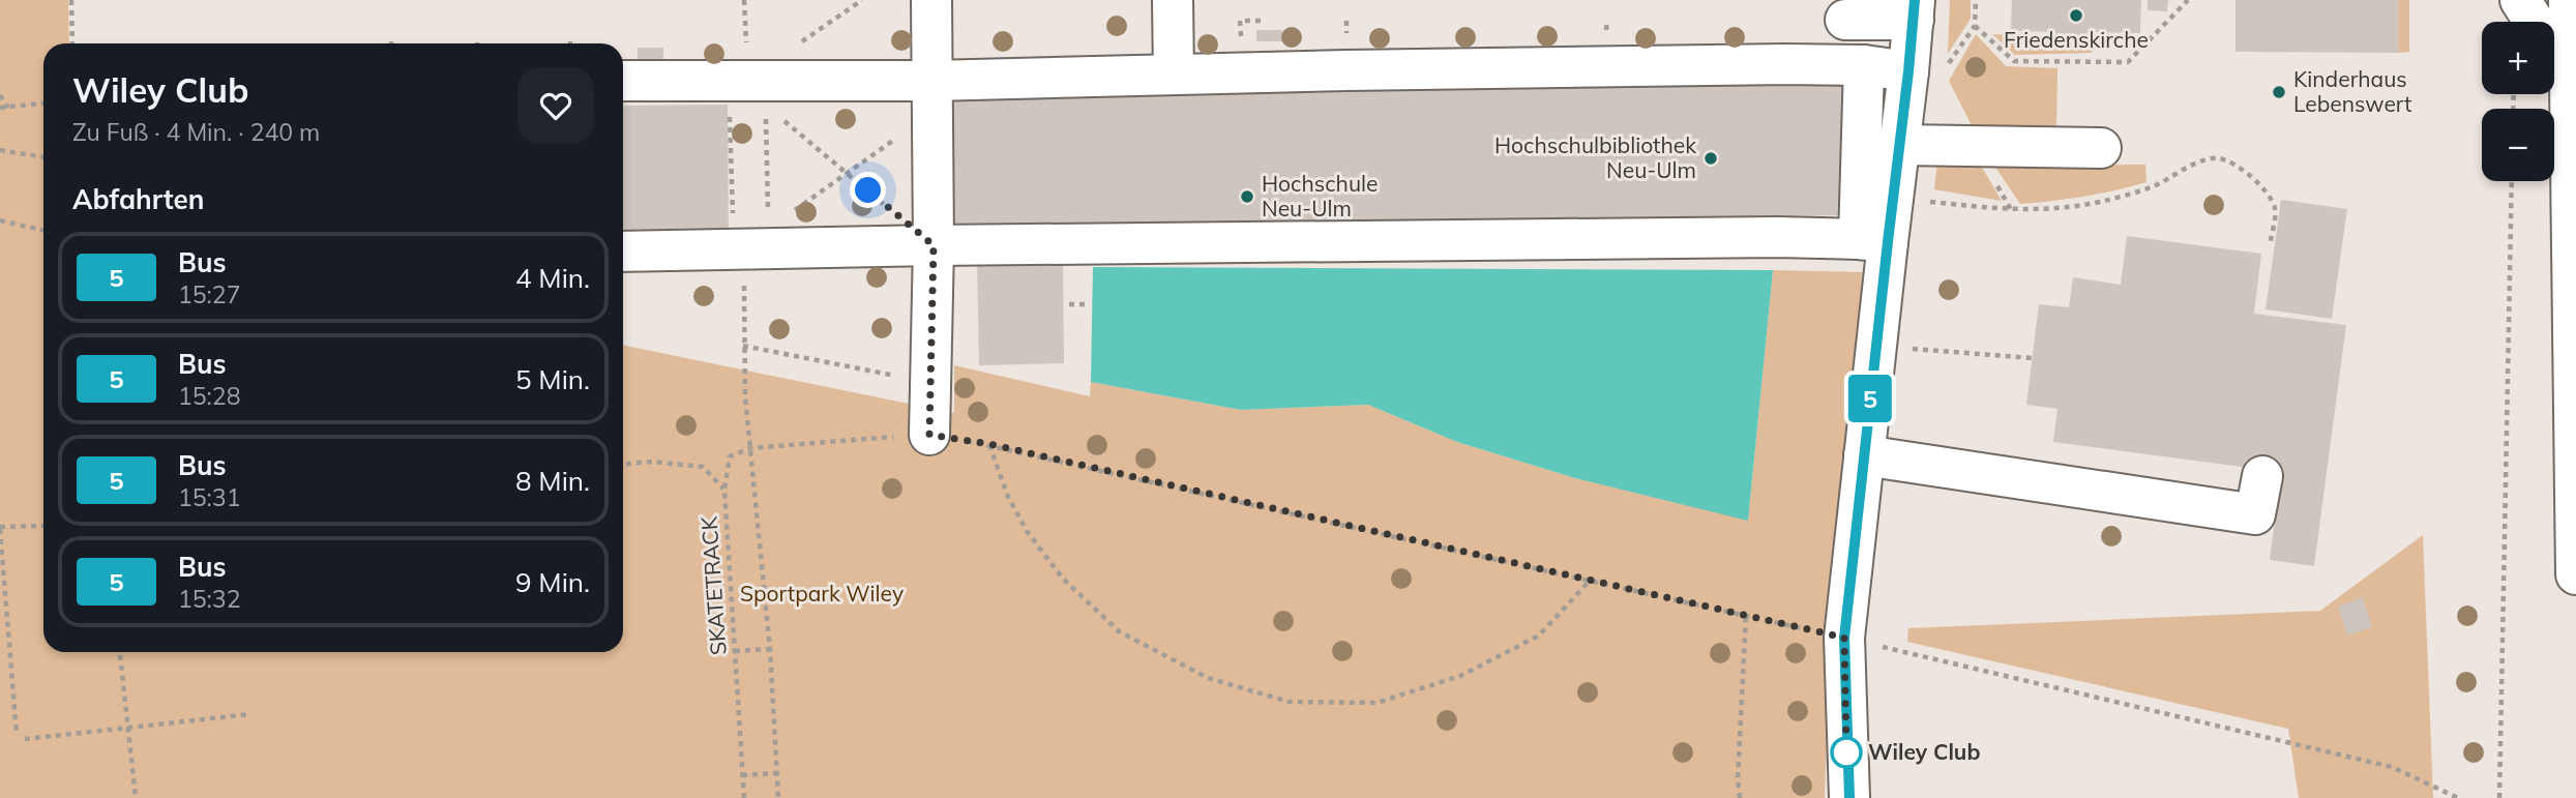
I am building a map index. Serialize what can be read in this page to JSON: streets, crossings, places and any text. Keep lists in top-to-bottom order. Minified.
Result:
{"streets":{"path":["SKATETRACK"]},"parks":["Sportpark Wiley"],"places":["Friedenskirche","Kinderhaus Lebenswert","Hochschulbibliothek Neu-Ulm","Hochschule Neu-Ulm","Wiley Club"],"lines":["bus line 5"],"page":{"on_map":"5","map_buttons":["+","−"],"heading":[["Wiley Club","Zu Fuß · 4 Min. · 240 m"],"Abfahrten"],"list":[{"mark":"5","name":"Bus","note":"15:27","value":"4 Min."},{"mark":"5","name":"Bus","note":"15:28","value":"5 Min."},{"mark":"5","name":"Bus","note":"15:31","value":"8 Min."},{"mark":"5","name":"Bus","note":"15:32","value":"9 Min."}]}}
